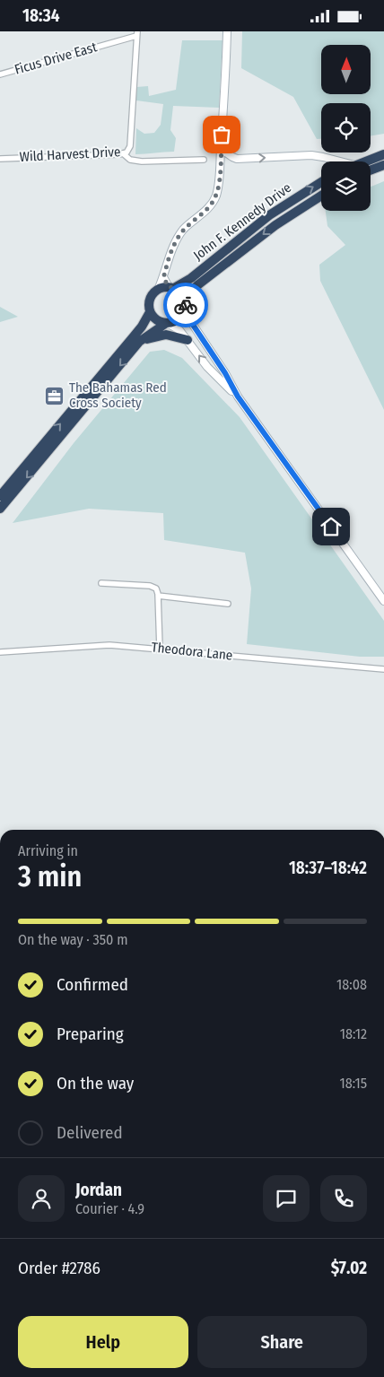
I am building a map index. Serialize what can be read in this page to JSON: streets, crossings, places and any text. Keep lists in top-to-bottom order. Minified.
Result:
{"streets":{"highway":["John F. Kennedy Drive"],"street":["Ficus Drive East","Wild Harvest Drive","Theodora Lane"]},"crossings":[["Ficus Drive East","Wild Harvest Drive"]],"places":{"office":["The Bahamas Red Cross Society"]},"north":"top","page":{"status":"18:34","heading":["3 min","Arriving in","18:37–18:42"],"panel":["Jordan","Courier · 4.9","Order #2786","$7.02"],"bar":"On the way · 350 m","list":[["Confirmed","18:08"],["Preparing","18:12"],["On the way","18:15"],"Delivered"],"buttons":["Help","Share"]}}
